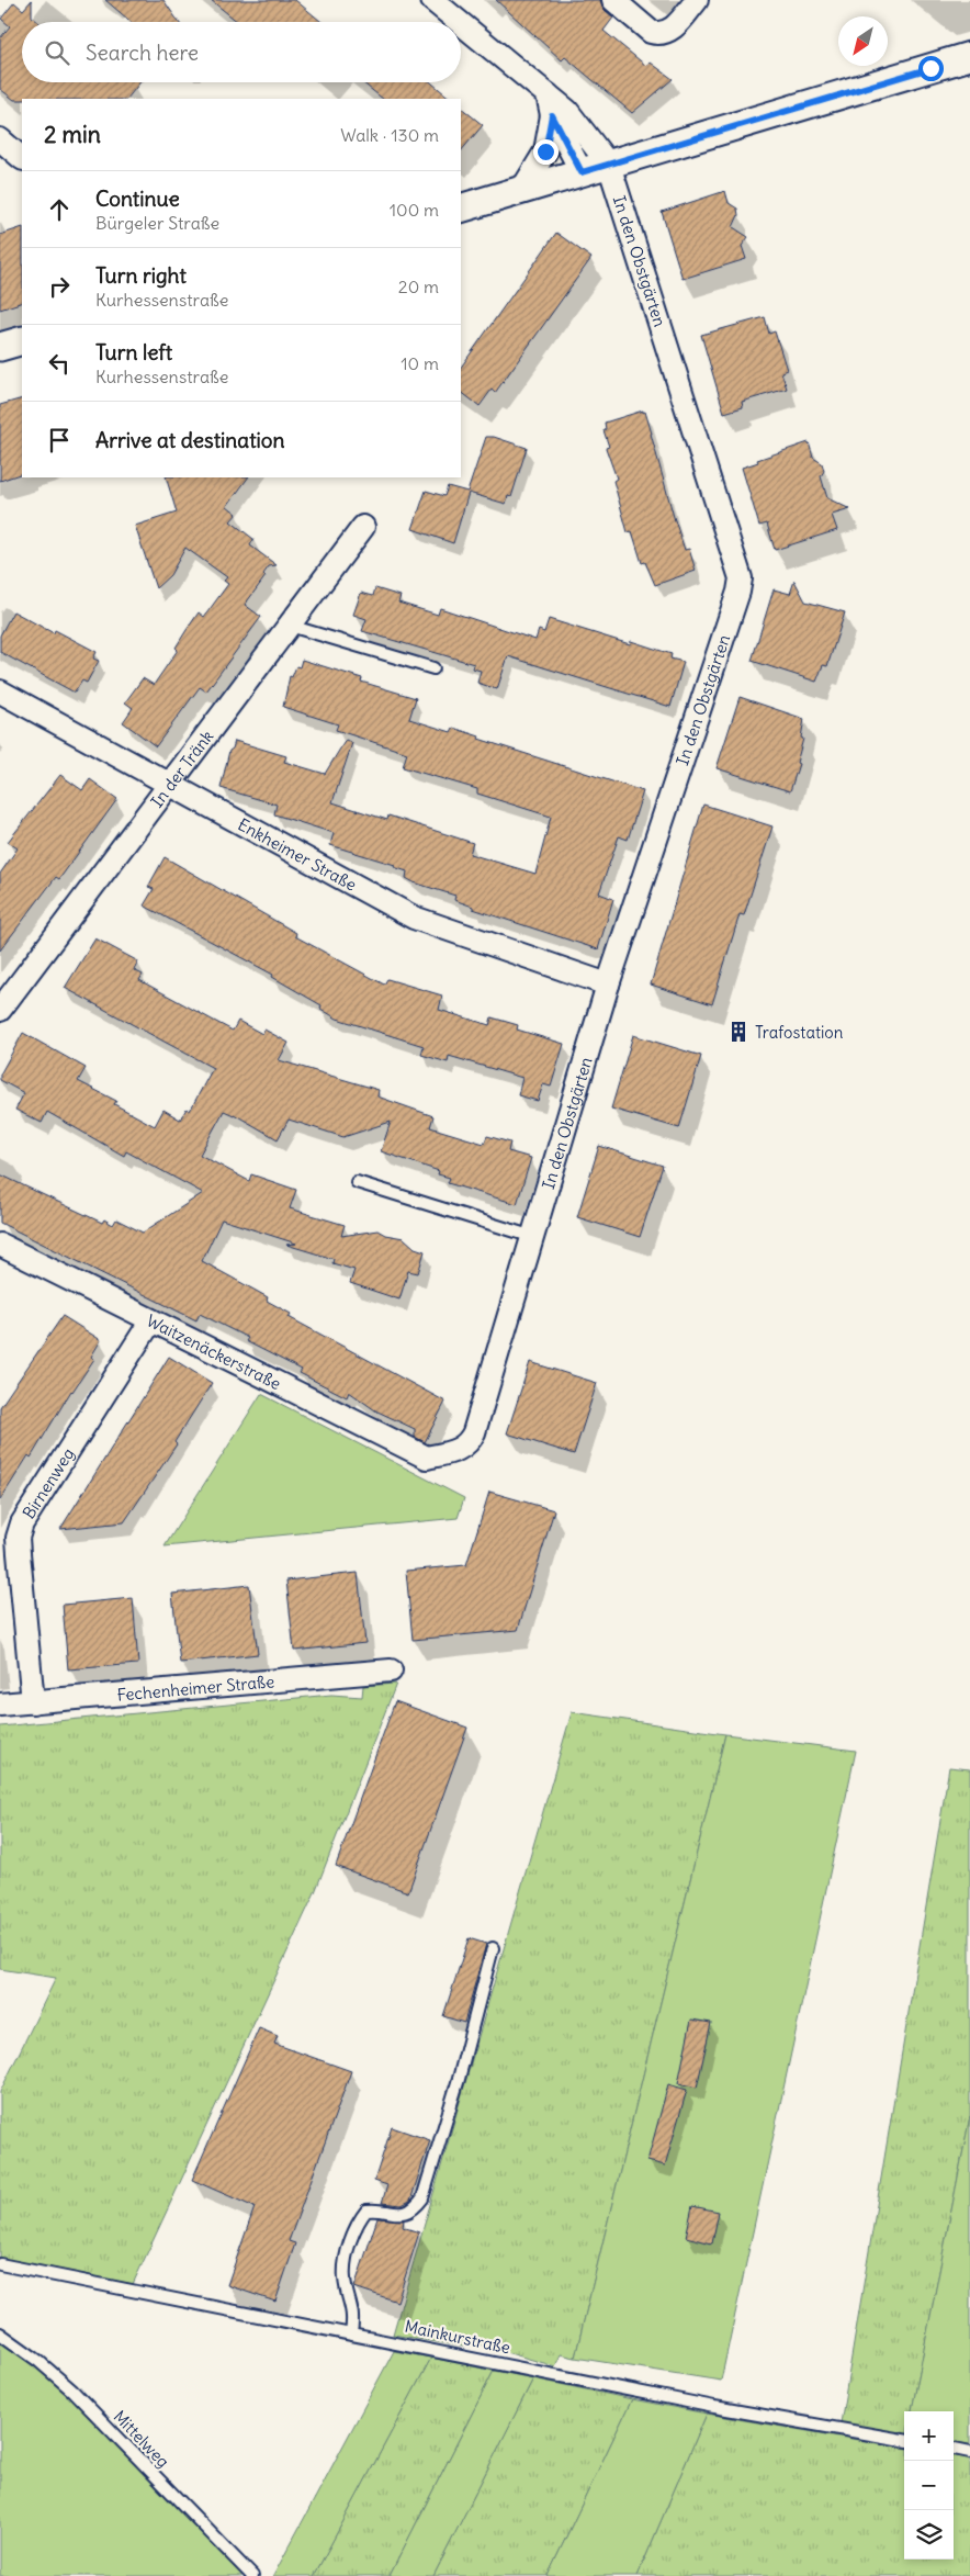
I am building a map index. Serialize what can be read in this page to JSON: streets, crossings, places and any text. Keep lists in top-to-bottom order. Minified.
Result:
{"streets":{"street":["In den Obstgärten","In der Tränk","Enkheimer Straße","Waitzenäckerstraße","Birnenweg","Fechenheimer Straße"],"lane":["Mainkurstraße","Mittelweg"]},"crossings":[["In den Obstgärten","Enkheimer Straße"],["In den Obstgärten","Waitzenäckerstraße"],["In der Tränk","Enkheimer Straße"],["Waitzenäckerstraße","Birnenweg"],["Birnenweg","Fechenheimer Straße"]],"places":{"building":["Trafostation"]},"north":"bottom left","page":{"search":"Search here","heading":["2 min","Walk · 130 m"],"list":[["Continue","Bürgeler Straße","100 m"],["Turn right","Kurhessenstraße","20 m"],["Turn left","Kurhessenstraße","10 m"],"Arrive at destination"],"map_buttons":["+","−"]}}
